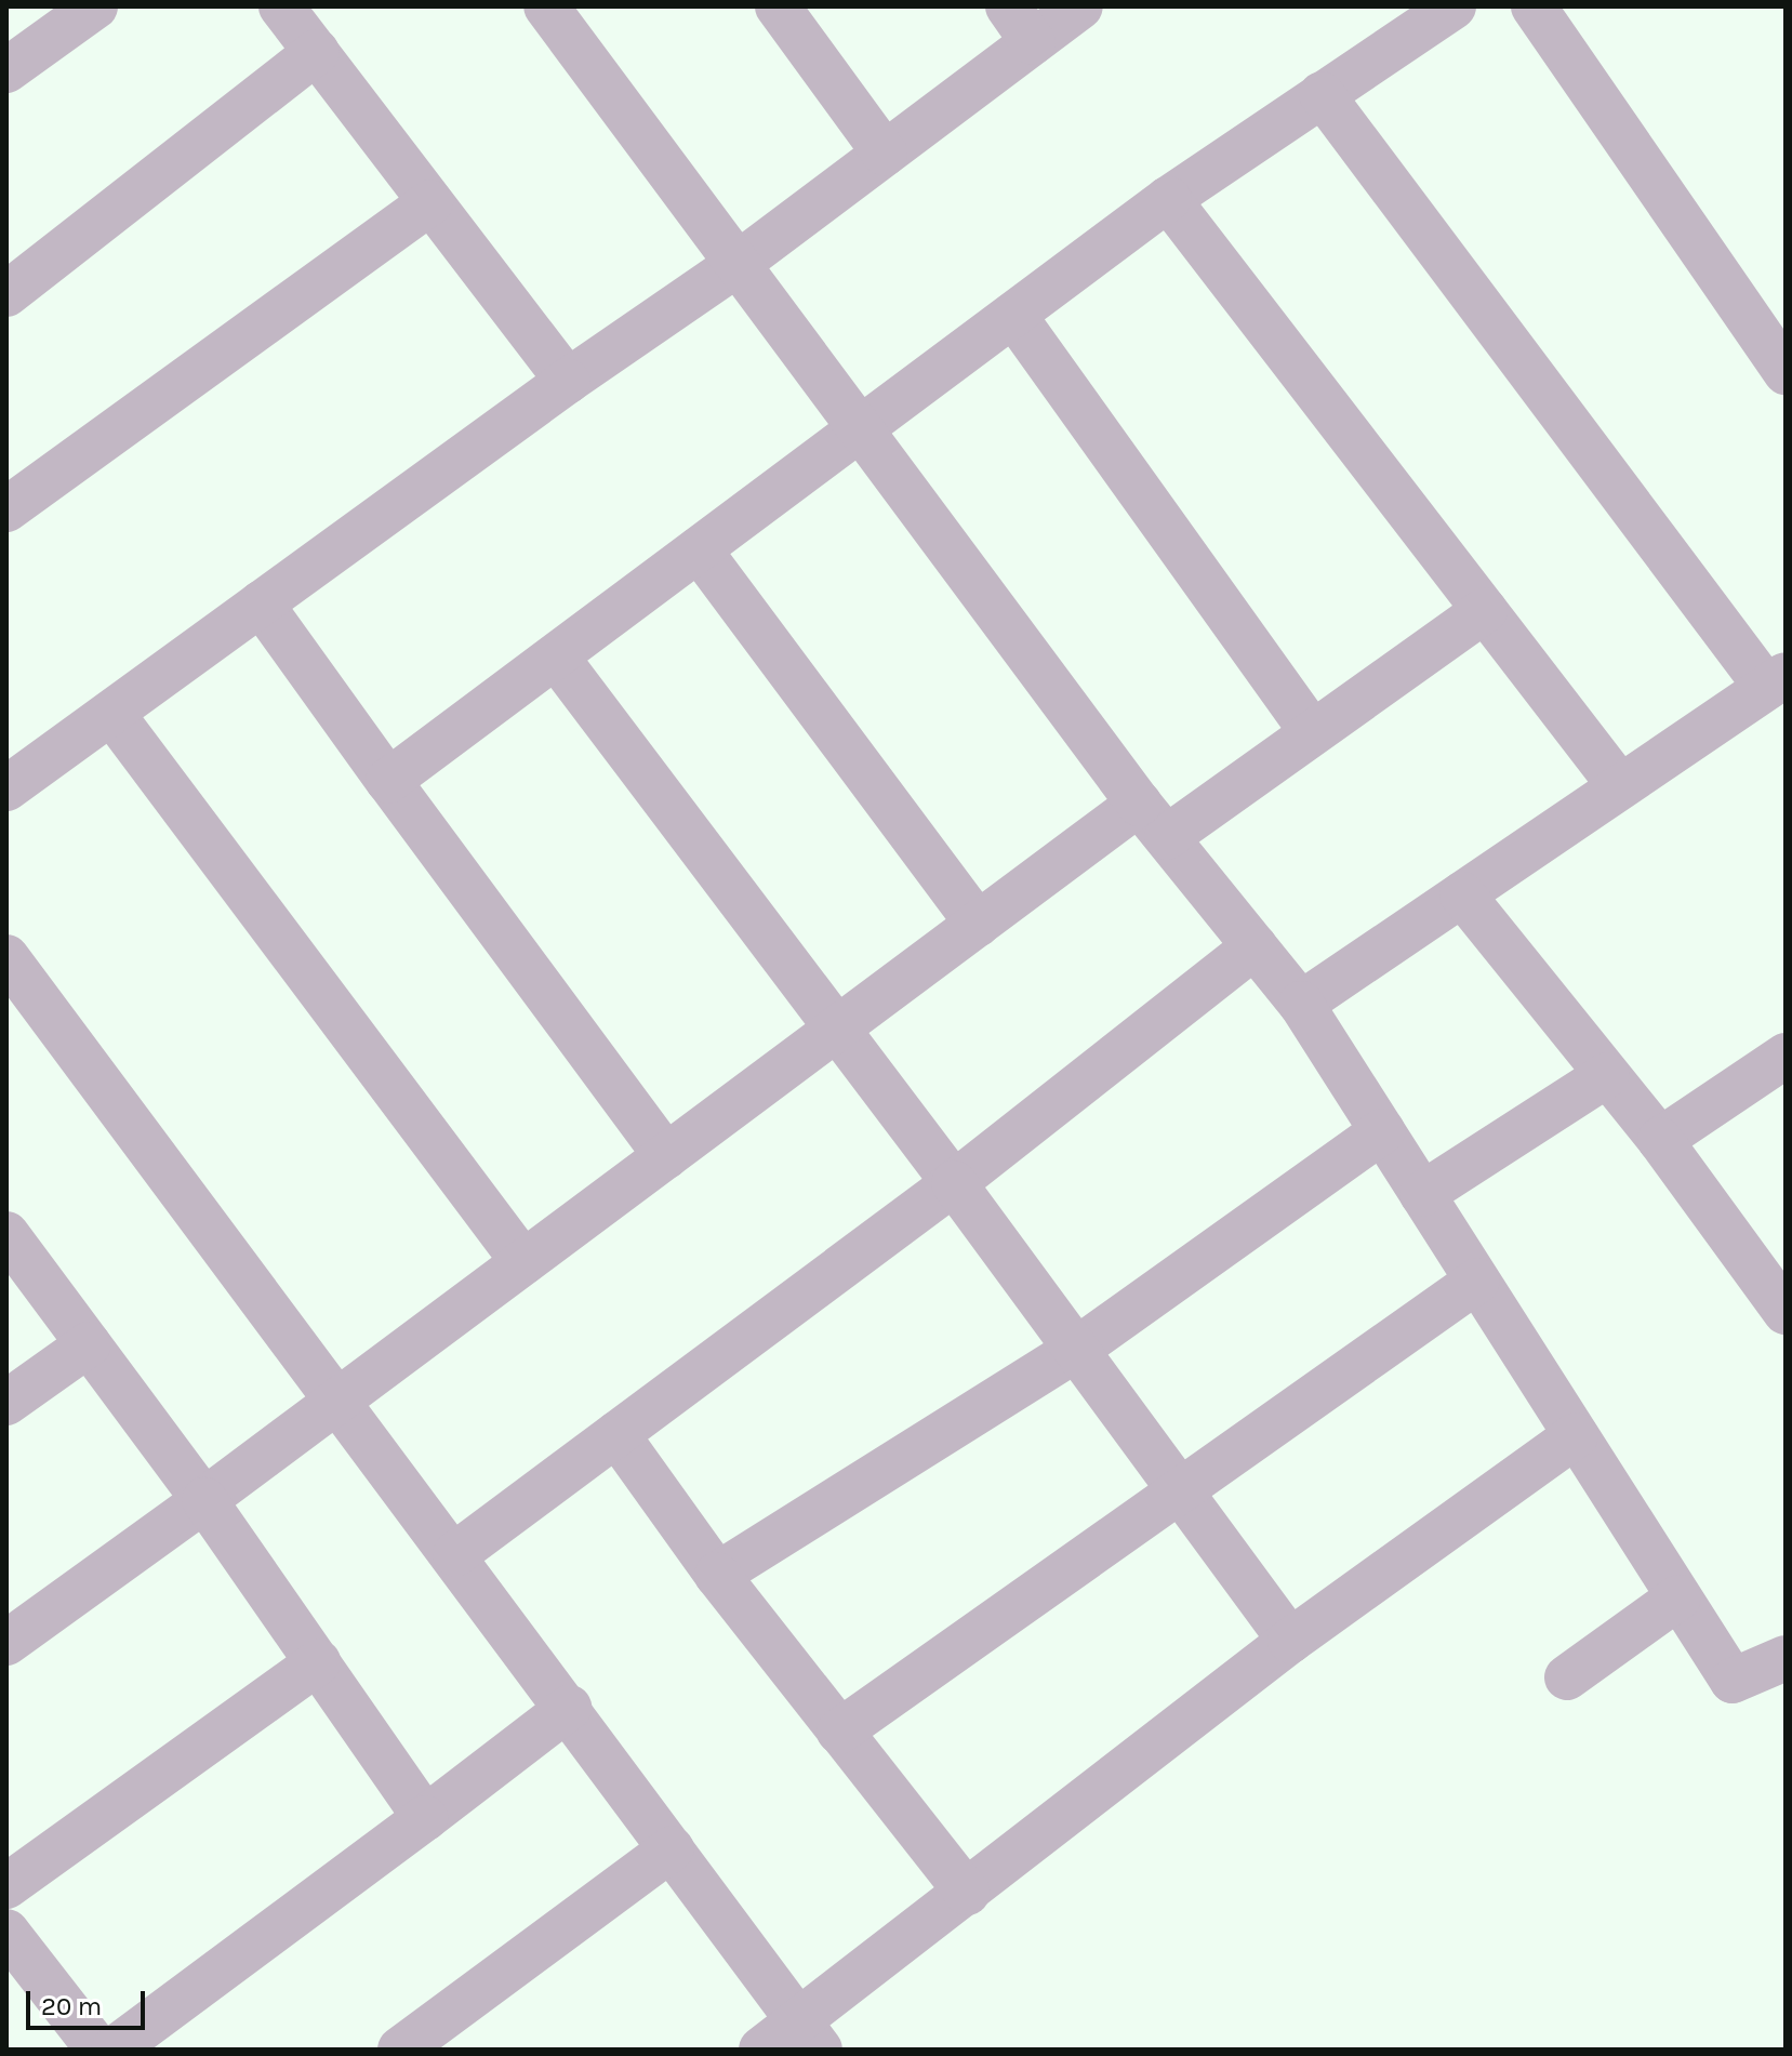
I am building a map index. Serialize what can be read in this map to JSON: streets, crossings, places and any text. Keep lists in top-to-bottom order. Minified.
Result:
{"scale_bar":"20 m"}
